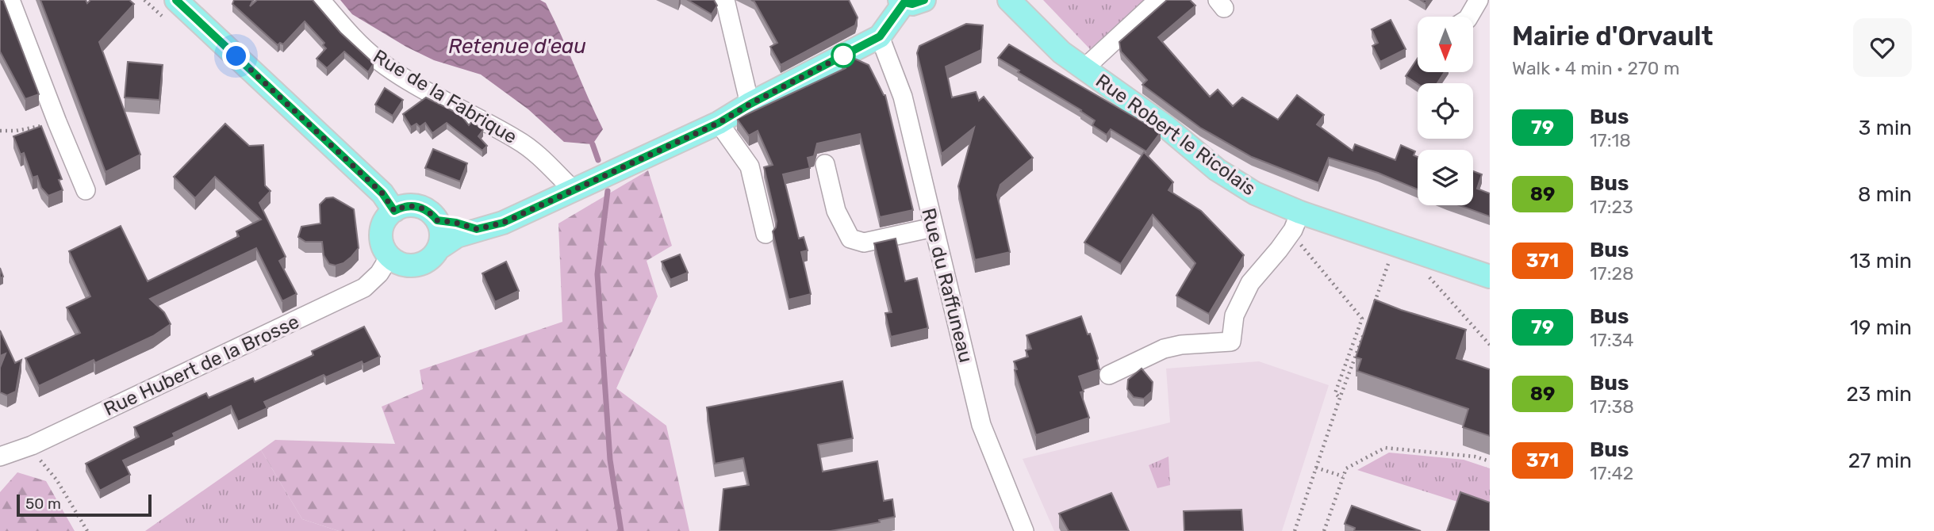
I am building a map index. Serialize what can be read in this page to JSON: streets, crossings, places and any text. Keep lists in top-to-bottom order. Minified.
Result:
{"streets":{"main road":["Rue Robert le Ricolais"],"street":["Rue de la Fabrique","Rue du Raffuneau","Rue Hubert de la Brosse"]},"water":["Retenue d'eau"],"lines":["bus line 79"],"scale_bar":"50 m","north":"bottom","page":{"heading":["Mairie d'Orvault","Walk · 4 min · 270 m"],"list":[{"mark":"79","name":"Bus","note":"17:18","value":"3 min"},{"mark":"89","name":"Bus","note":"17:23","value":"8 min"},{"mark":"371","name":"Bus","note":"17:28","value":"13 min"},{"mark":"79","name":"Bus","note":"17:34","value":"19 min"},{"mark":"89","name":"Bus","note":"17:38","value":"23 min"},{"mark":"371","name":"Bus","note":"17:42","value":"27 min"}],"scale":"50 m"}}
